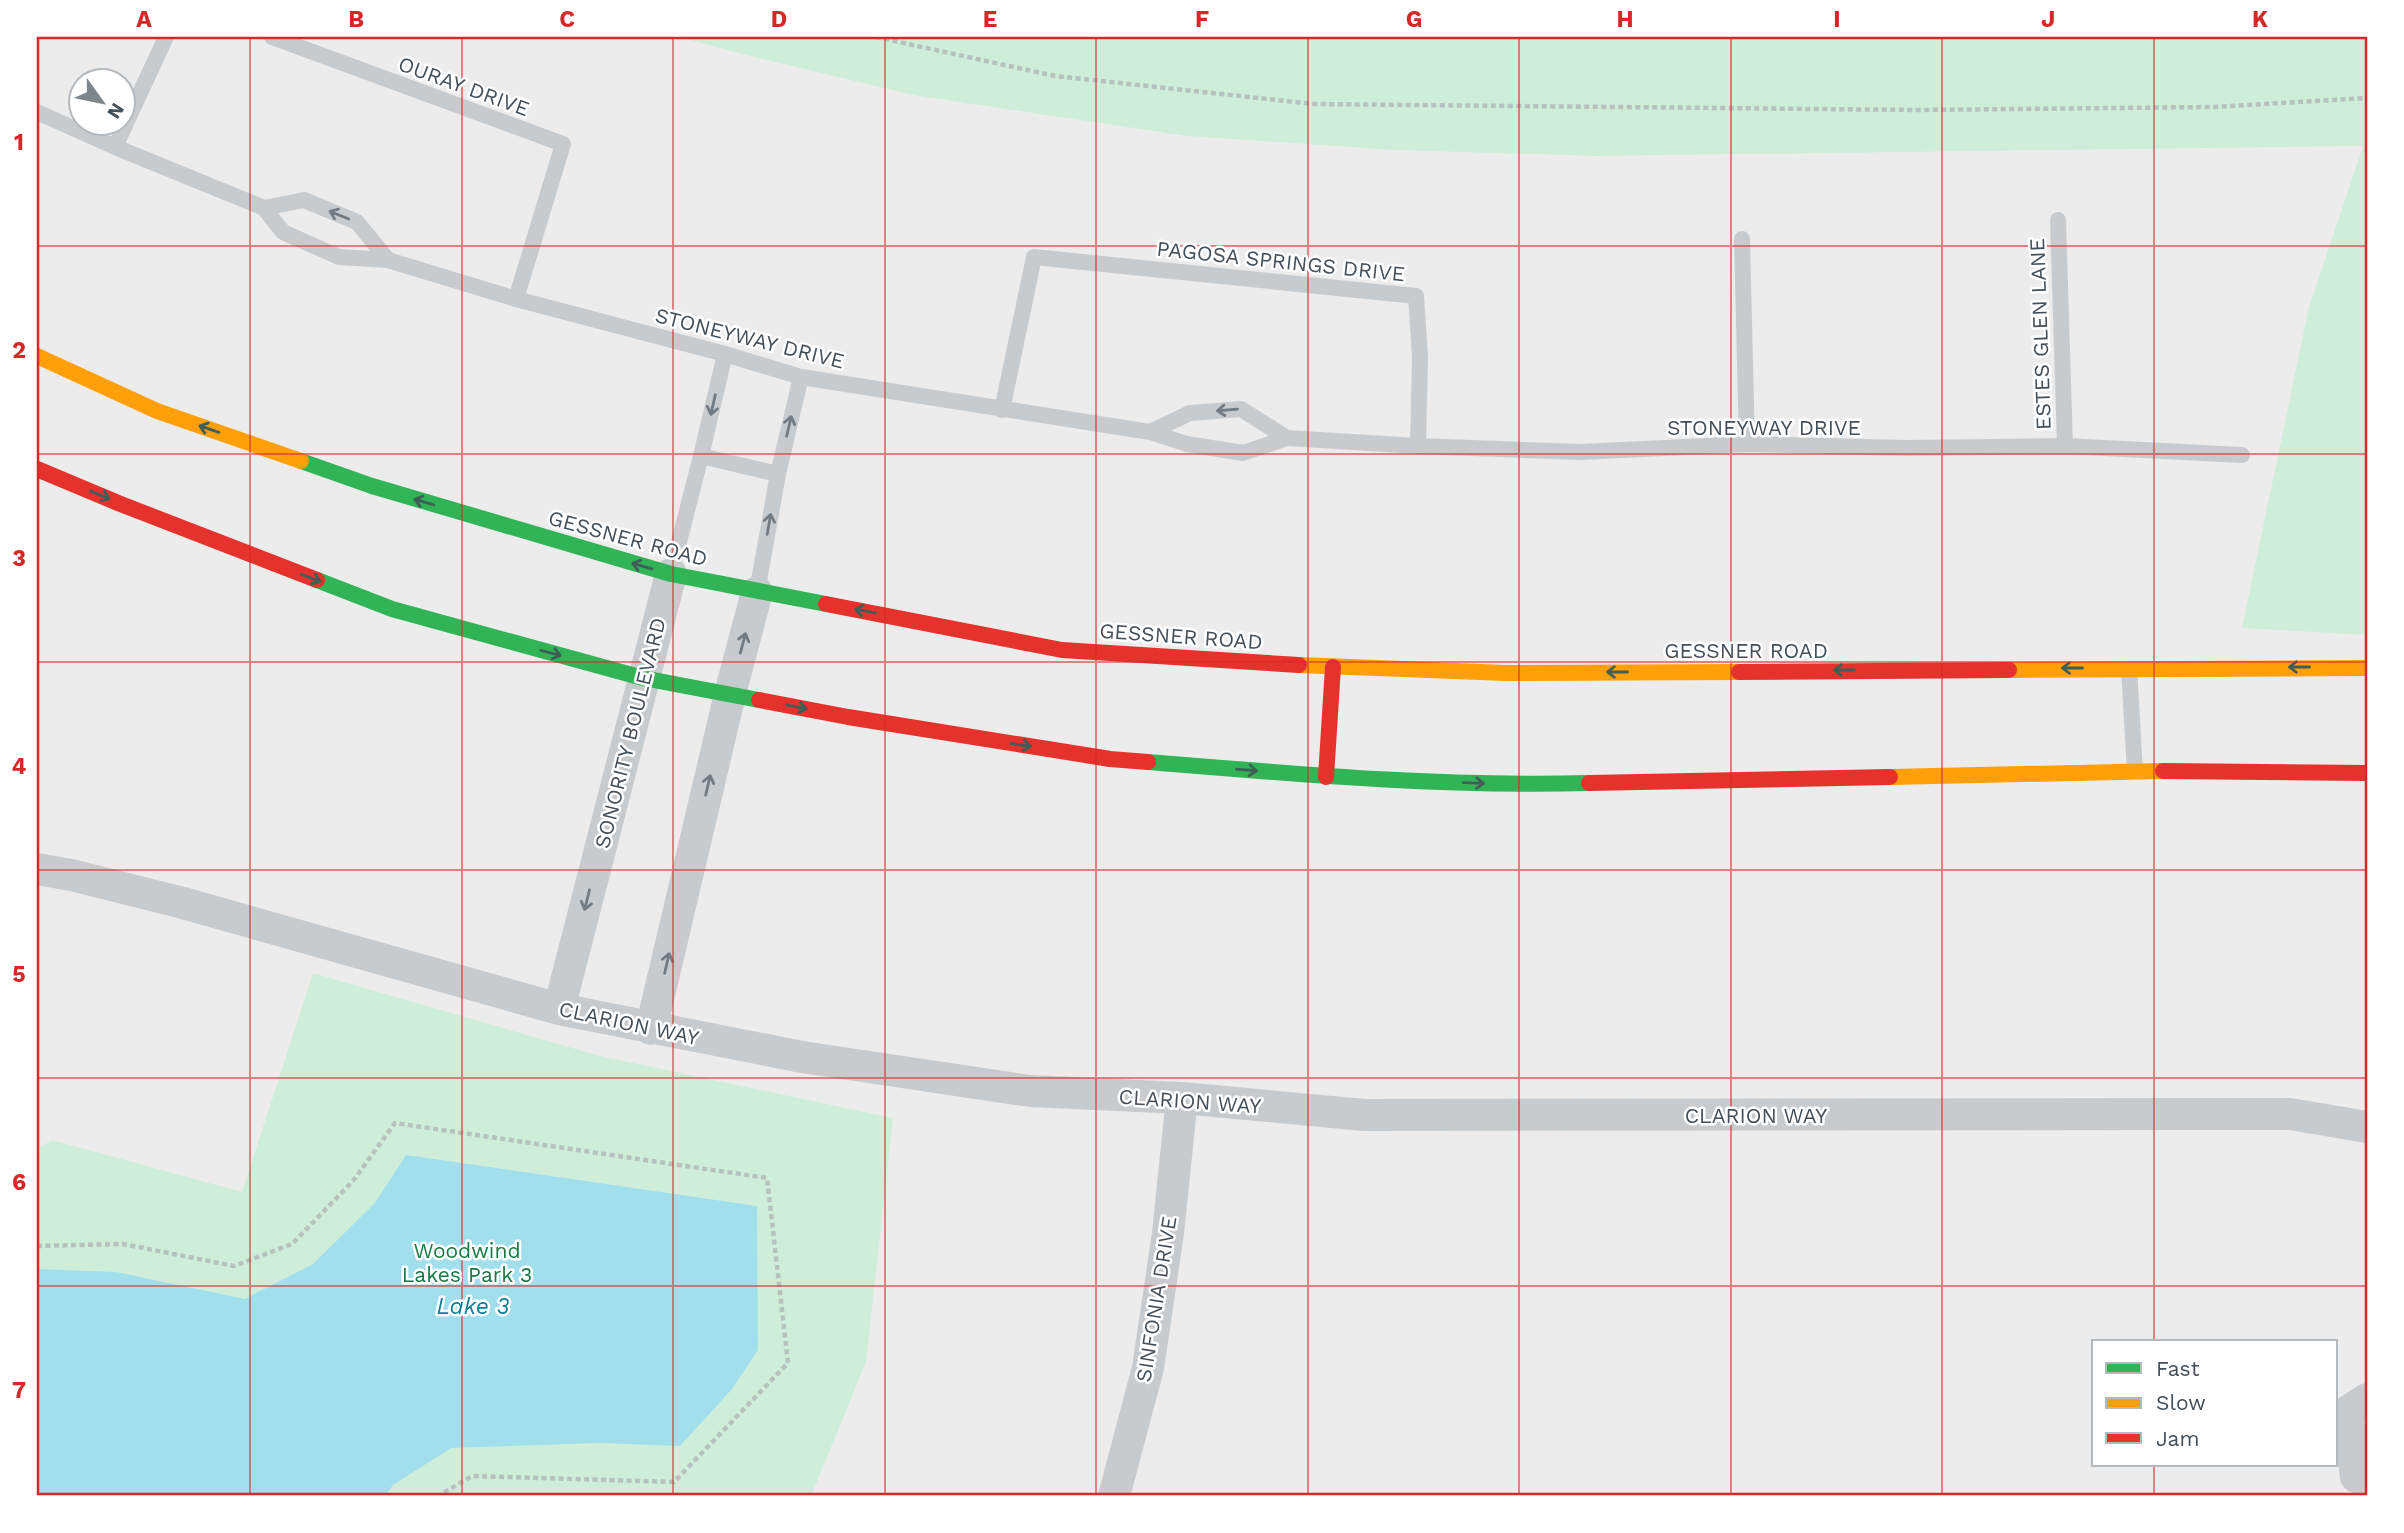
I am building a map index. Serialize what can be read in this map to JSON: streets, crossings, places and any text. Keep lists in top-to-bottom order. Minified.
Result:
{"streets":{"main road":["GESSNER ROAD"],"street":["SONORITY BOULEVARD","CLARION WAY","SINFONIA DRIVE"],"lane":["OURAY DRIVE","PAGOSA SPRINGS DRIVE","ESTES GLEN LANE","STONEYWAY DRIVE"]},"crossings":[["OURAY DRIVE","STONEYWAY DRIVE"],["PAGOSA SPRINGS DRIVE","STONEYWAY DRIVE"],["ESTES GLEN LANE","STONEYWAY DRIVE"],["STONEYWAY DRIVE","SONORITY BOULEVARD"],["GESSNER ROAD","SONORITY BOULEVARD"],["SONORITY BOULEVARD","CLARION WAY"],["CLARION WAY","SINFONIA DRIVE"]],"one_way":["SONORITY BOULEVARD"],"water":["Lake 3"],"parks":["Woodwind Lakes Park 3"],"legend":["Fast","Slow","Jam"],"north":"bottom right","grid":{"columns":["A","B","C","D","E","F","G","H","I","J","K"],"rows":["1","2","3","4","5","6","7"]}}
